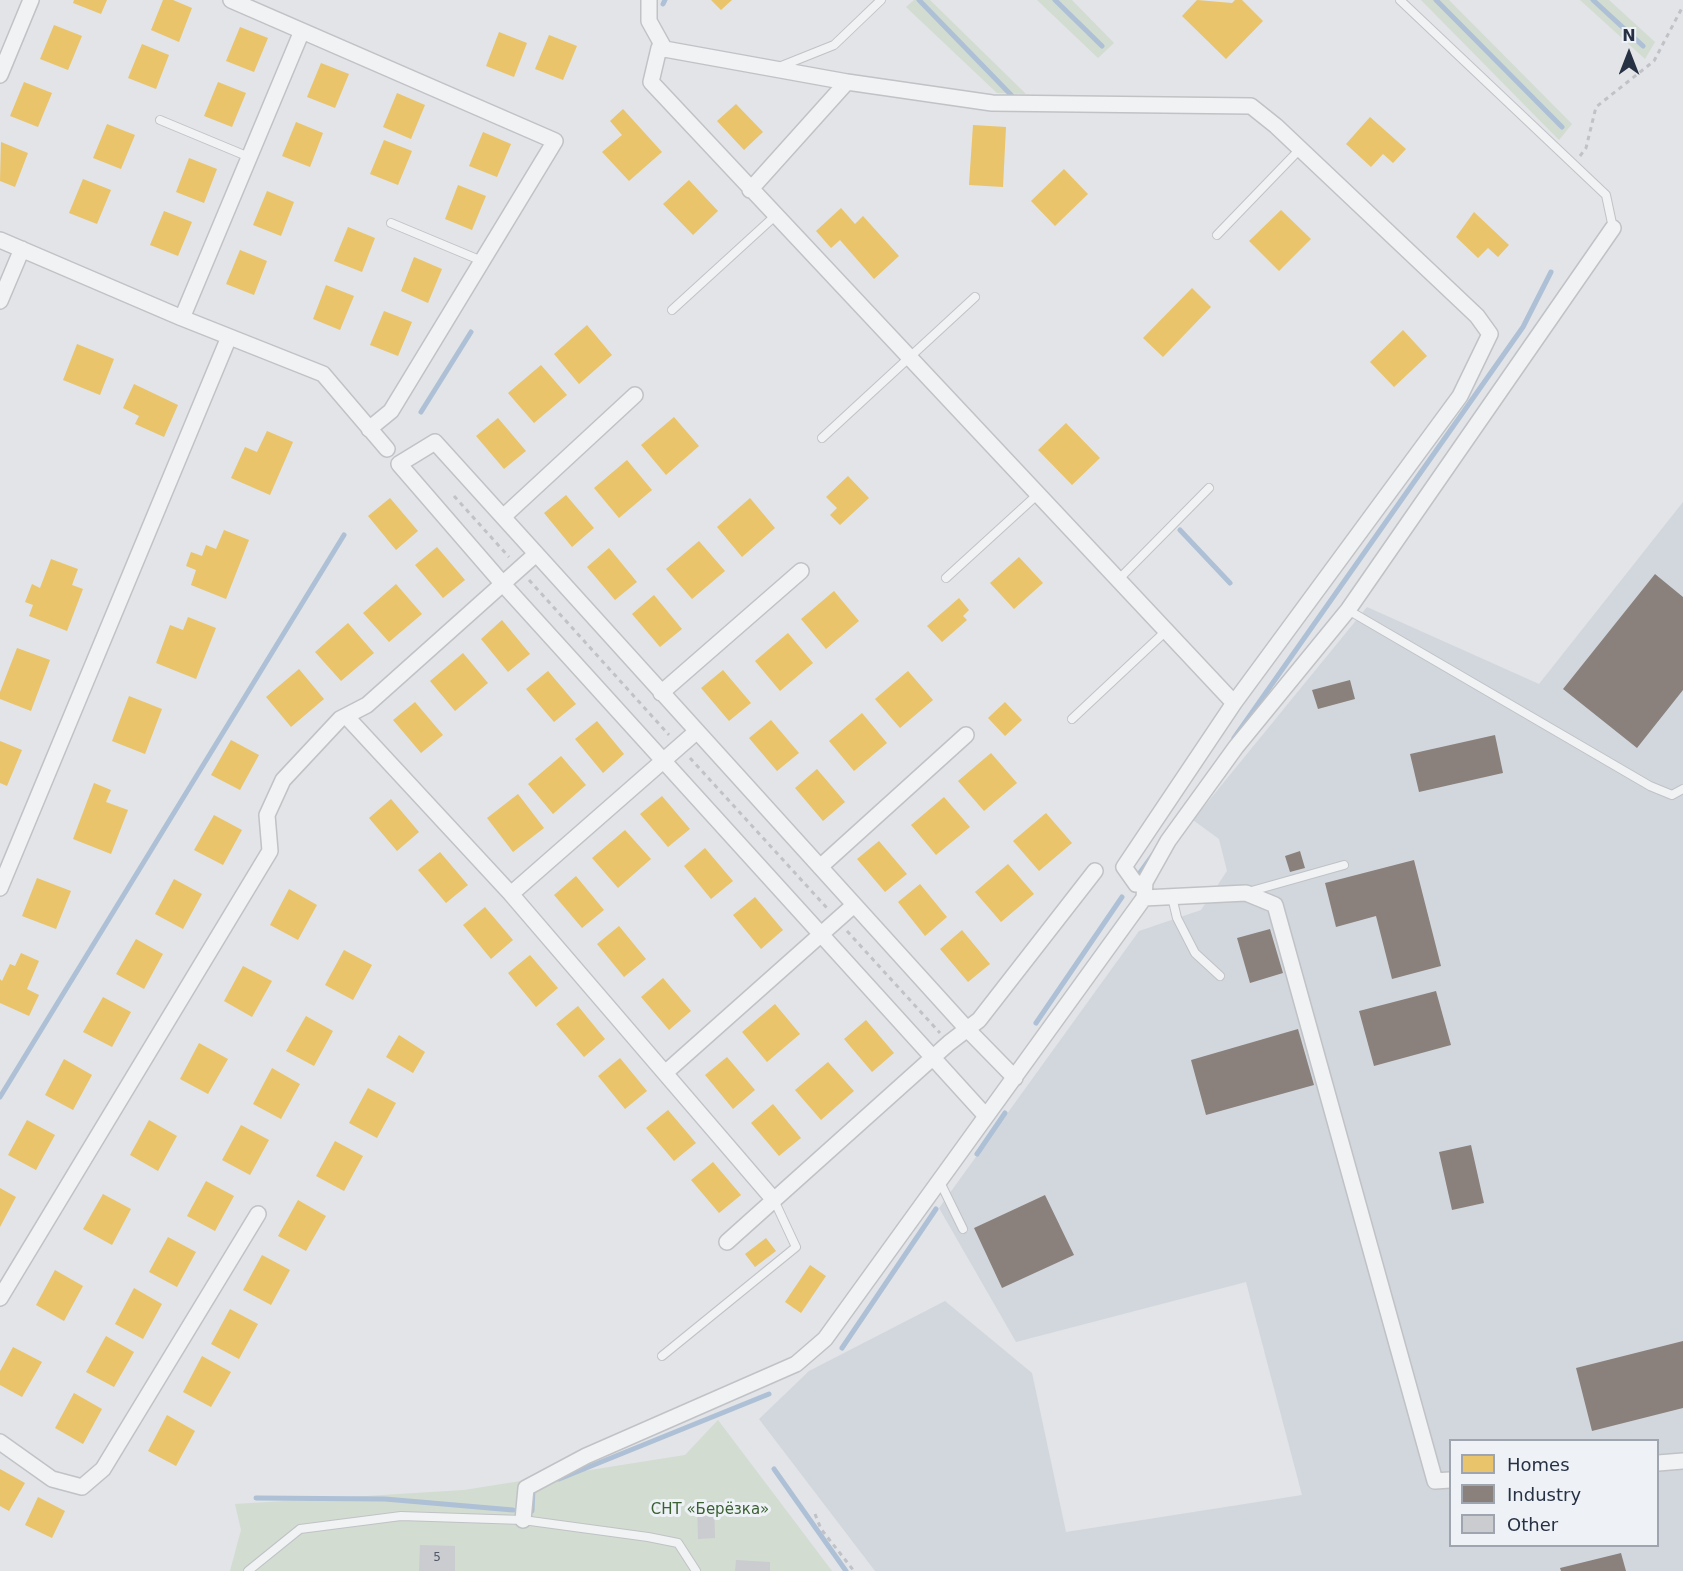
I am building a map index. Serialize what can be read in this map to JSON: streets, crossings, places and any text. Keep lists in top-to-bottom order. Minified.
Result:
{"parks":["СНТ «Берёзка»"],"house_numbers":["5"],"legend":["Homes","Industry","Other"],"north":"top"}
